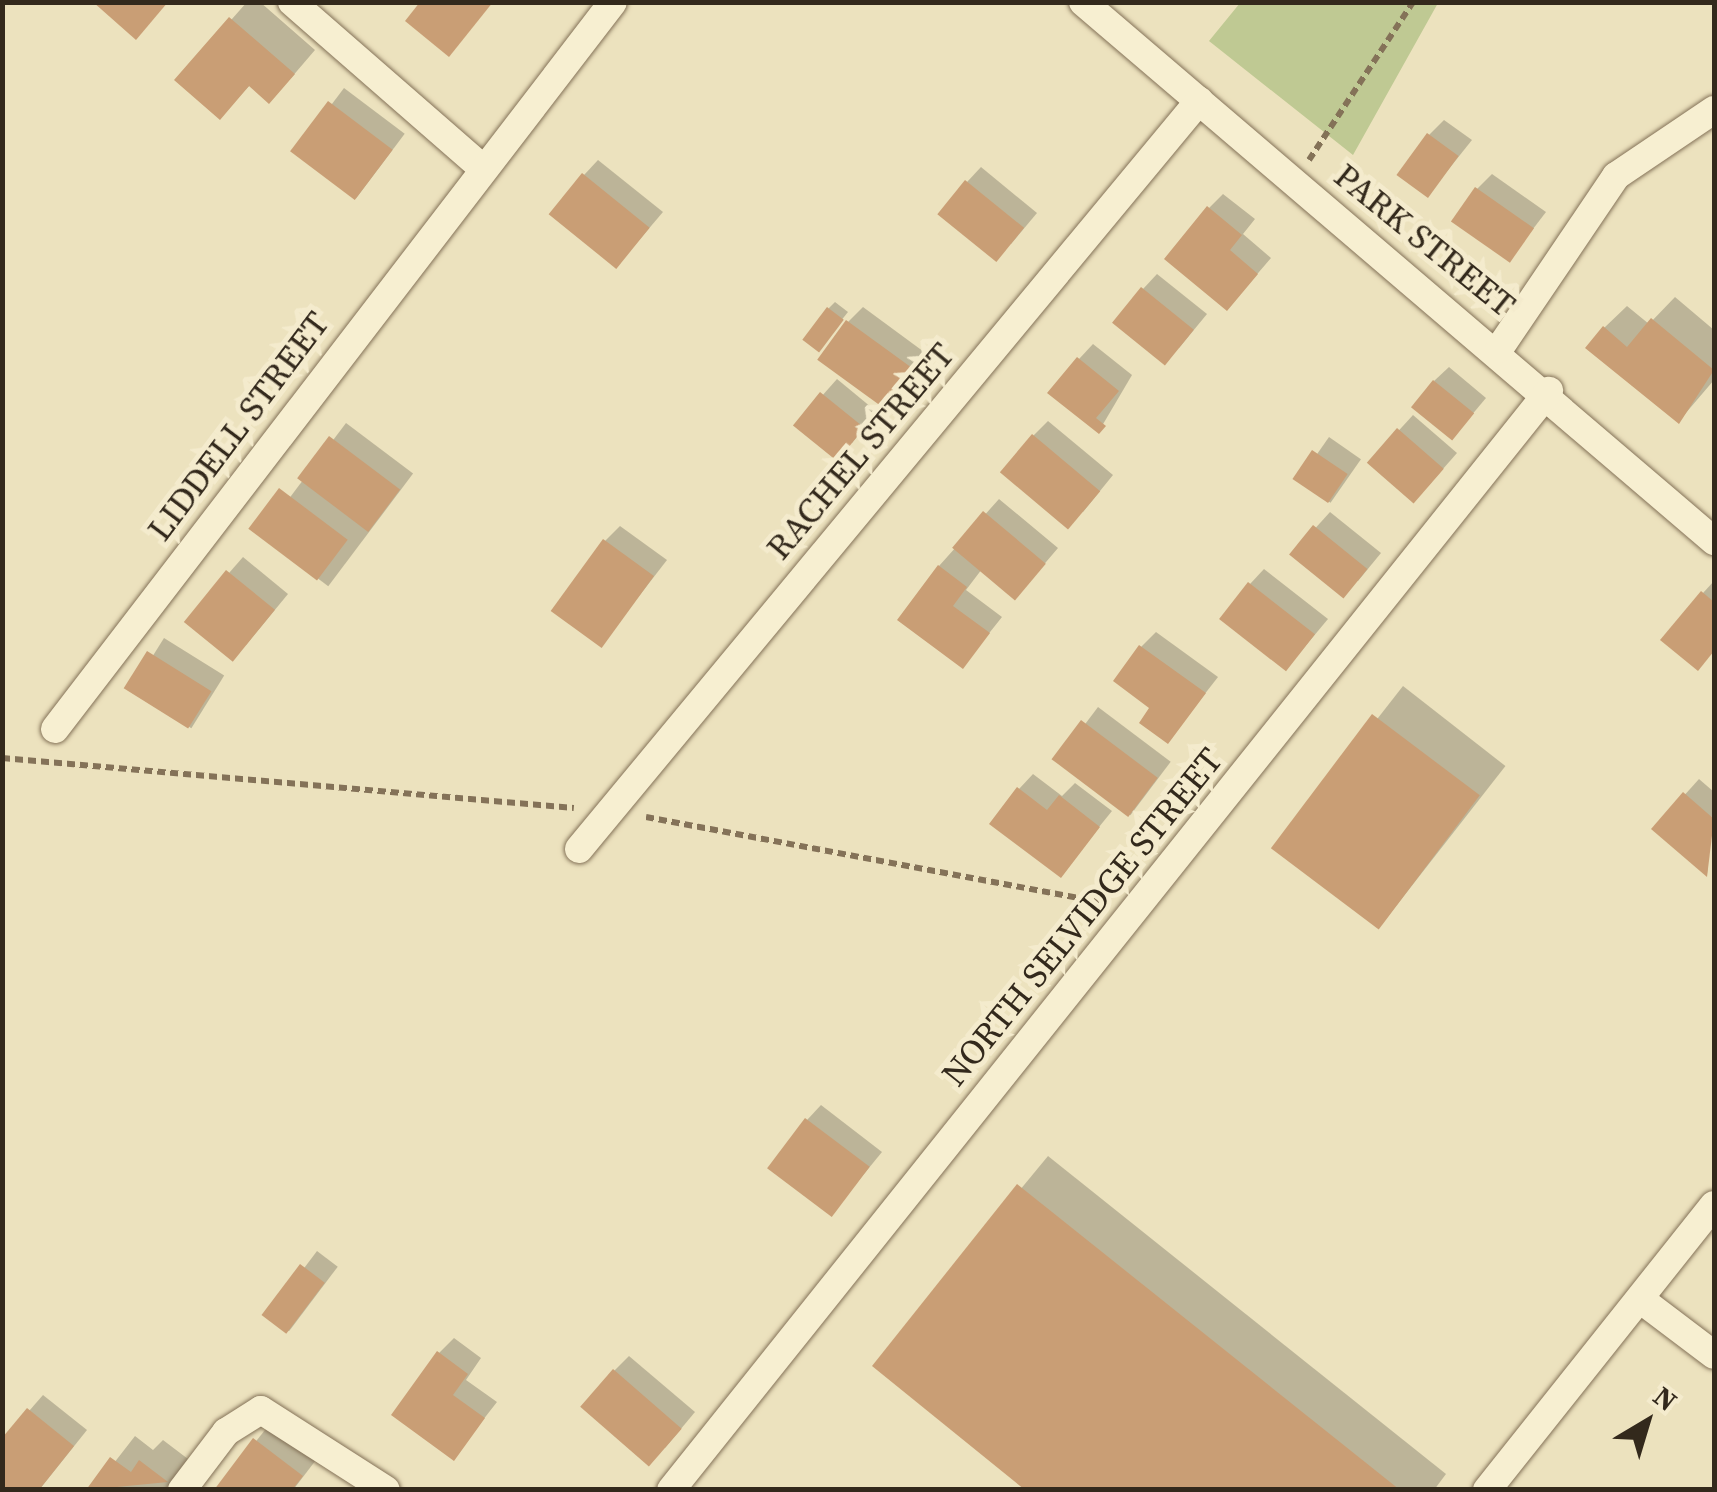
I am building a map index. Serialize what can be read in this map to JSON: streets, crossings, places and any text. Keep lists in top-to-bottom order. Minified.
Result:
{"streets":{"street":["PARK STREET","LIDDELL STREET","RACHEL STREET","NORTH SELVIDGE STREET"]},"crossings":[["PARK STREET","RACHEL STREET"],["PARK STREET","NORTH SELVIDGE STREET"]],"north":"top right"}
